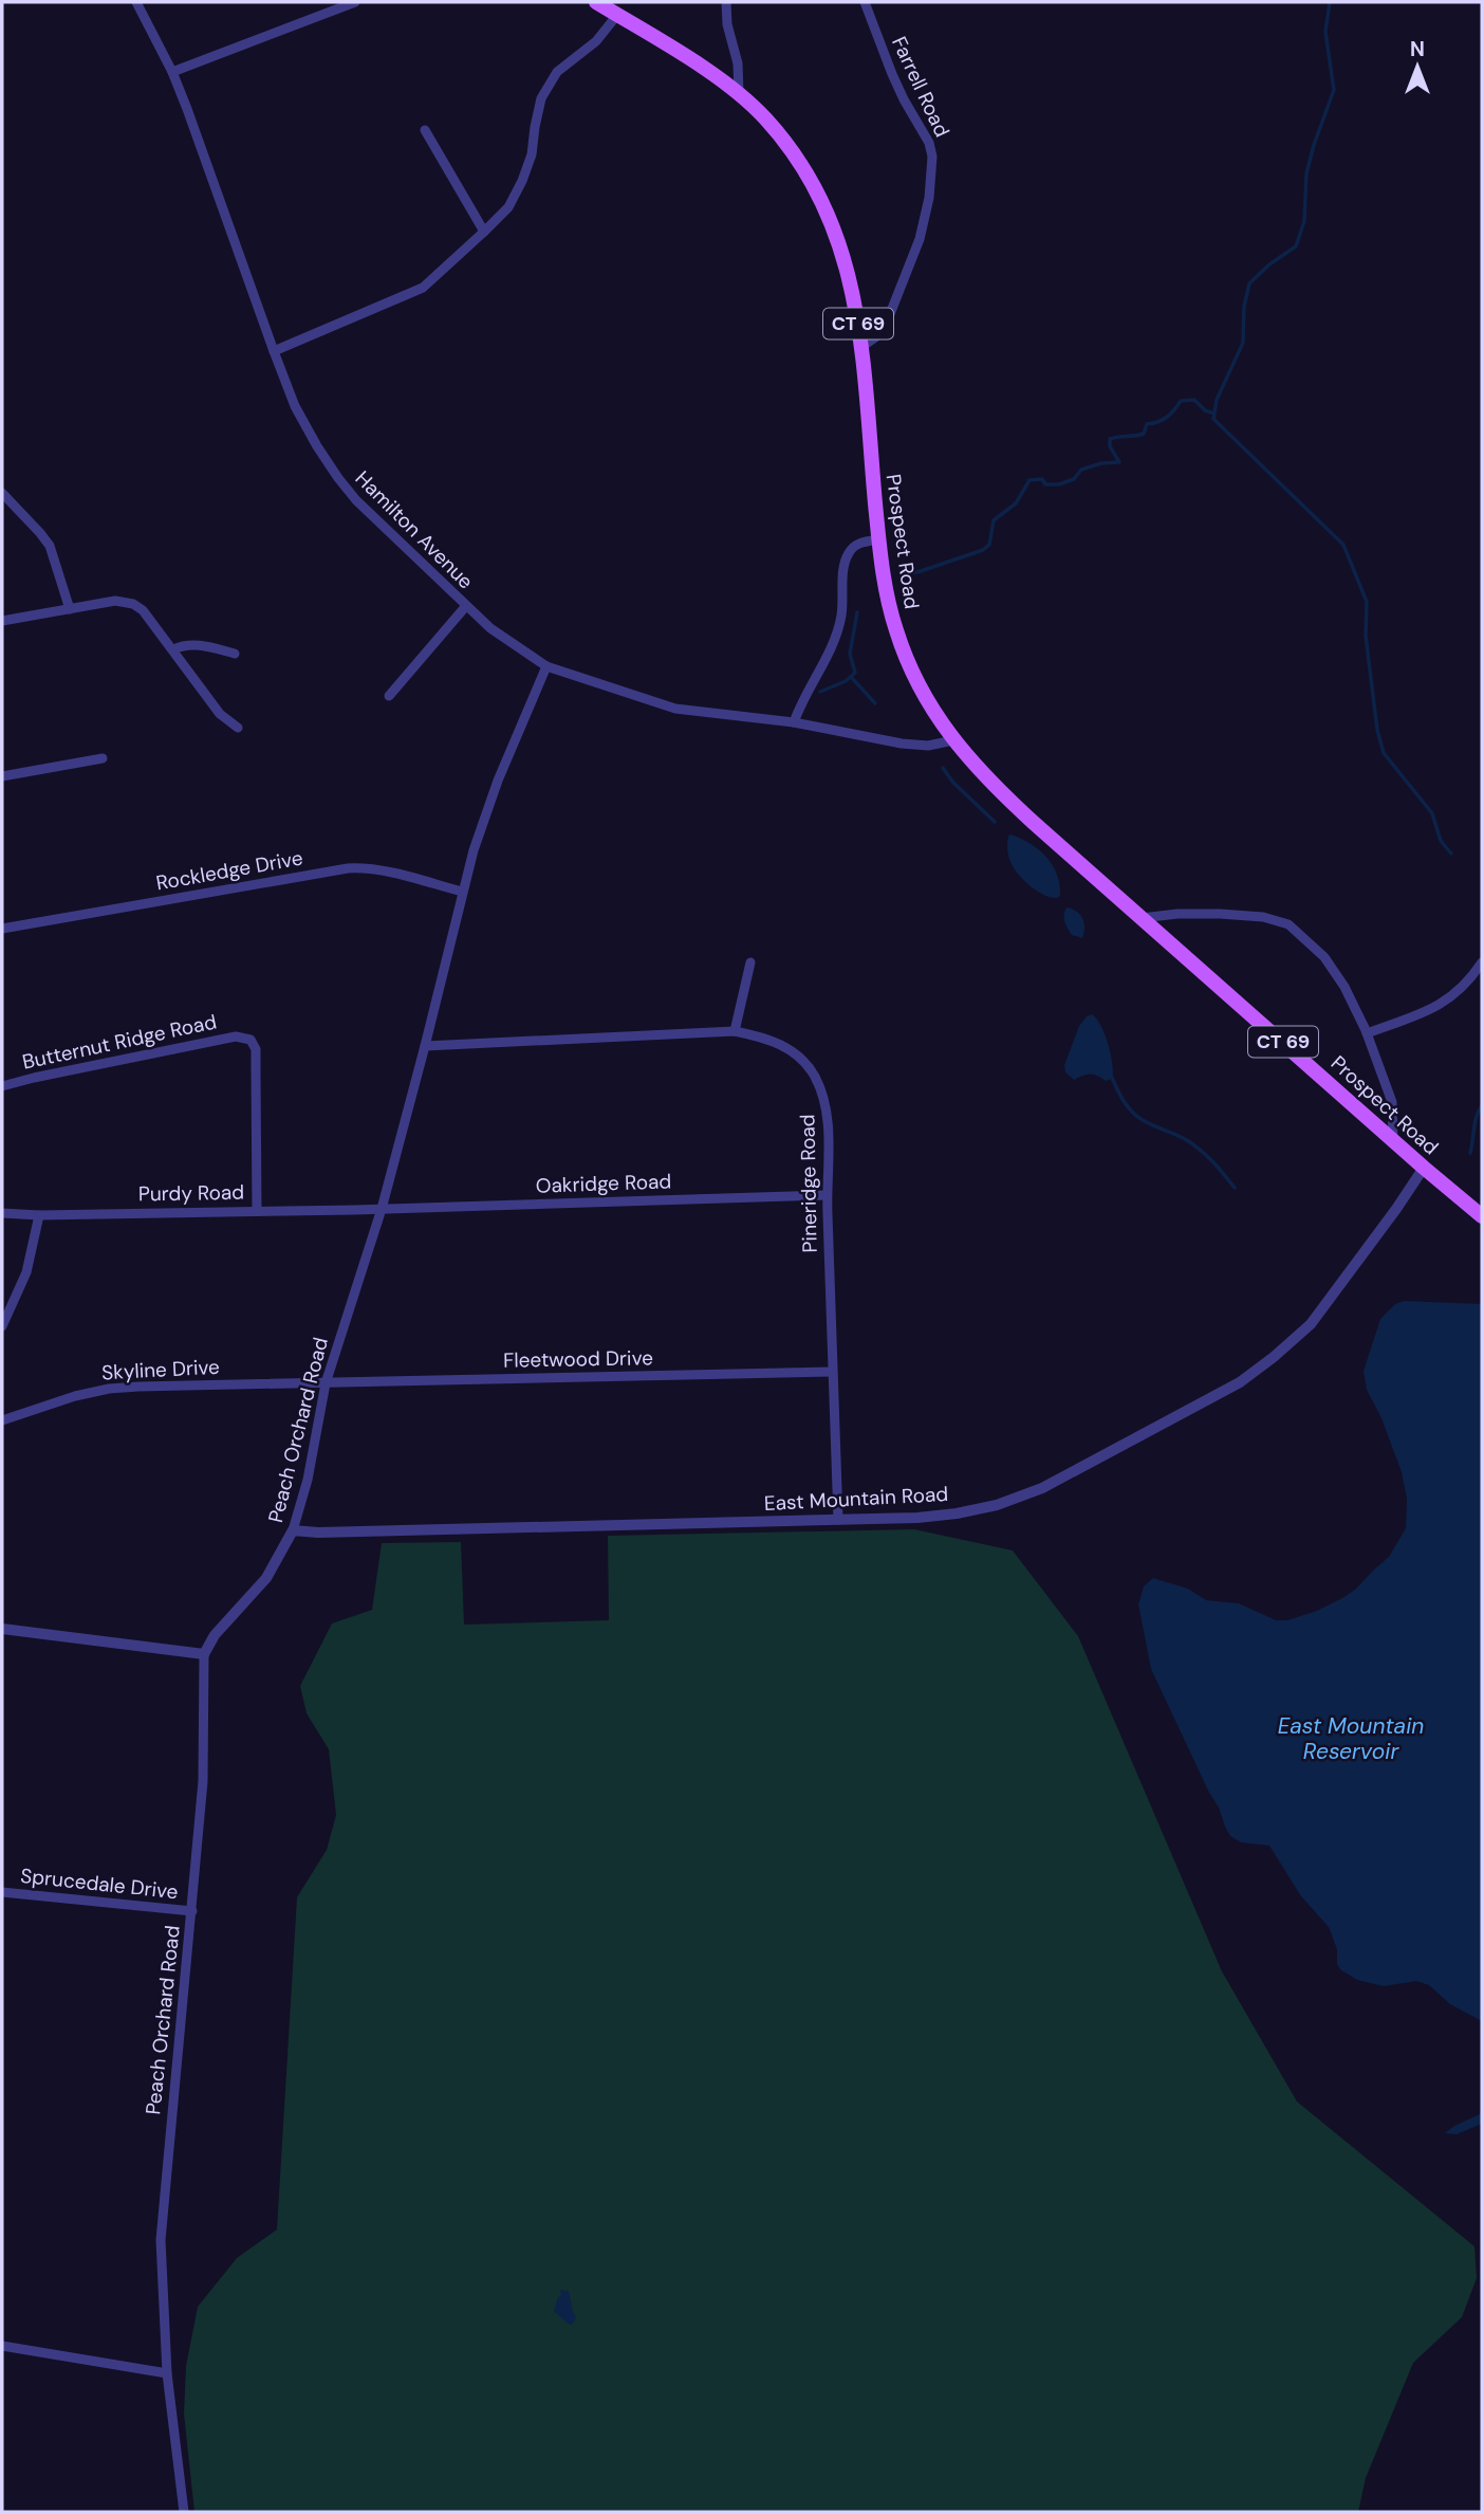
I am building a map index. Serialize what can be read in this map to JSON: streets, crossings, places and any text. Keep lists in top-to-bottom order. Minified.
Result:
{"streets":{"main road":["CT 69","Prospect Road"],"street":["Farrell Road","Hamilton Avenue","Rockledge Drive","Butternut Ridge Road","Oakridge Road","Pineridge Road","Purdy Road","Fleetwood Drive","Skyline Drive","Peach Orchard Road","East Mountain Road","Sprucedale Drive"]},"crossings":[["Farrell Road","Prospect Road"],["Hamilton Avenue","Prospect Road"],["Hamilton Avenue","Peach Orchard Road"],["Prospect Road","East Mountain Road"],["Rockledge Drive","Peach Orchard Road"],["Butternut Ridge Road","Purdy Road"],["Oakridge Road","Pineridge Road"],["Oakridge Road","Purdy Road"],["Oakridge Road","Peach Orchard Road"],["Pineridge Road","Fleetwood Drive"],["Pineridge Road","Peach Orchard Road"],["Pineridge Road","East Mountain Road"],["Purdy Road","Peach Orchard Road"],["Fleetwood Drive","Skyline Drive"],["Fleetwood Drive","Peach Orchard Road"],["Skyline Drive","Peach Orchard Road"],["Peach Orchard Road","East Mountain Road"],["Peach Orchard Road","Sprucedale Drive"]],"water":["East Mountain Reservoir"],"north":"top"}
